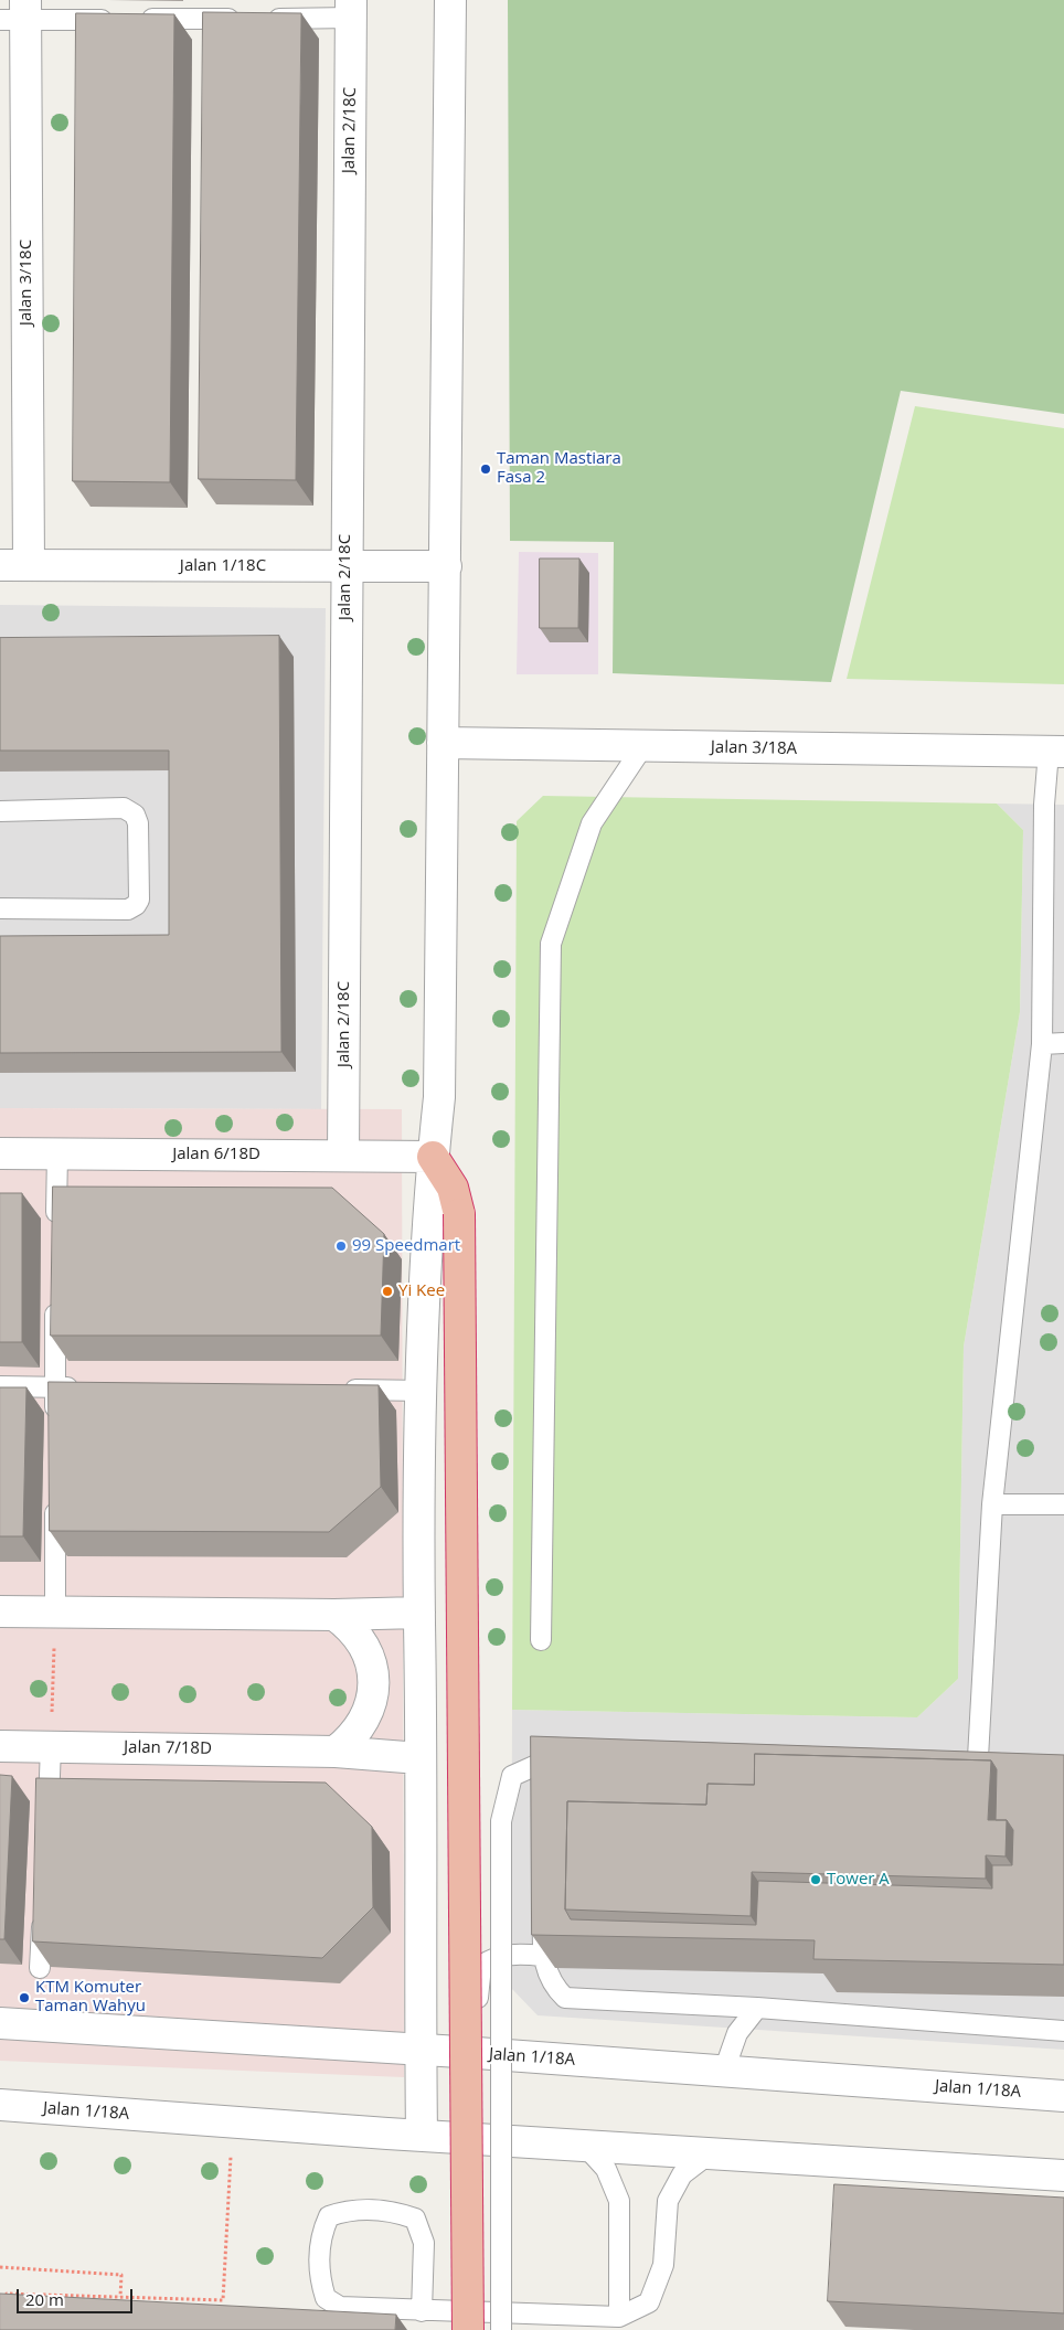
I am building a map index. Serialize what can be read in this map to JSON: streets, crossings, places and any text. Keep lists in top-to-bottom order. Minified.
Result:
{"streets":{"street":["Jalan 2/18C","Jalan 3/18C","Jalan 1/18C","Jalan 3/18A","Jalan 6/18D","Jalan 7/18D","Jalan 1/18A"]},"crossings":[["Jalan 2/18C","Jalan 1/18C"],["Jalan 2/18C","Jalan 6/18D"],["Jalan 3/18C","Jalan 1/18C"]],"places":["Taman Mastiara Fasa 2","99 Speedmart","Yi Kee","Tower A","KTM Komuter Taman Wahyu"],"scale_bar":"20 m"}
